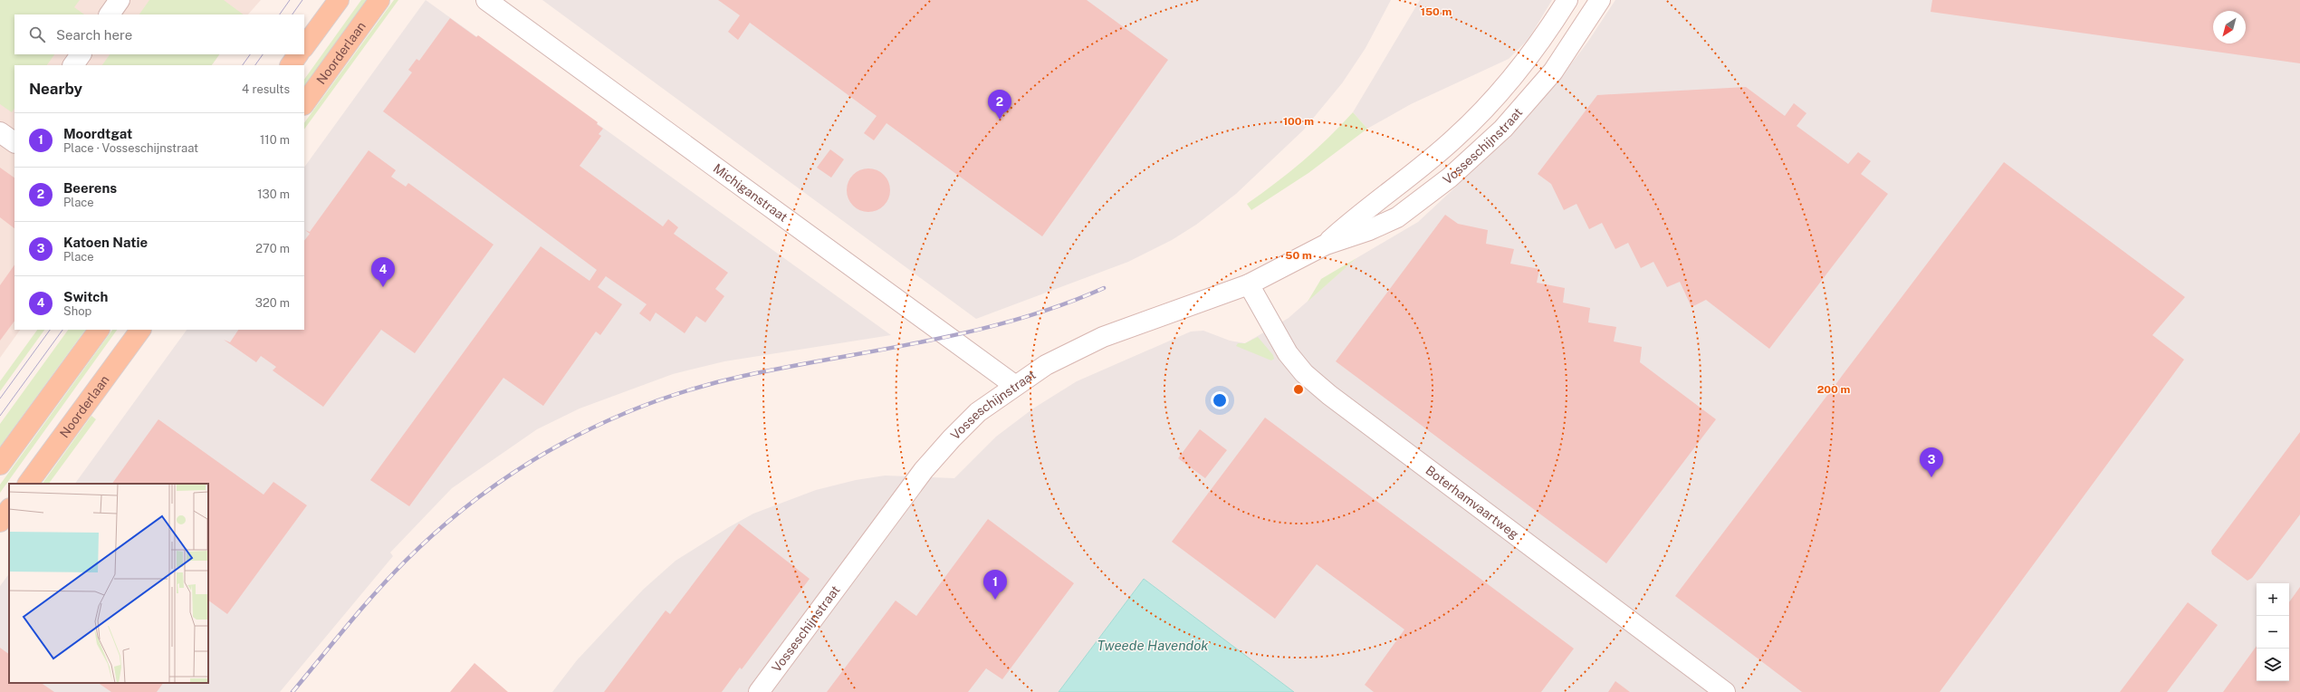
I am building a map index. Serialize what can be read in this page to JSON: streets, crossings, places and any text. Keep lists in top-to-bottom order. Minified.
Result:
{"streets":{"main road":["Noorderlaan"],"street":["Vosseschijnstraat","Michiganstraat","Boterhamvaartweg"]},"crossings":[["Vosseschijnstraat","Michiganstraat"],["Vosseschijnstraat","Boterhamvaartweg"]],"water":["Tweede Havendok"],"north":"bottom left","page":{"search":"Search here","heading":["Nearby","4 results"],"pins":["2","4","3","1"],"list":[{"mark":"1","name":"Moordtgat","note":"Place · Vosseschijnstraat","value":"110 m"},{"mark":"2","name":"Beerens","note":"Place","value":"130 m"},{"mark":"3","name":"Katoen Natie","note":"Place","value":"270 m"},{"mark":"4","name":"Switch","note":"Shop","value":"320 m"}],"map_buttons":["+","−"]},"rings":["150 m","100 m","50 m","200 m"]}
